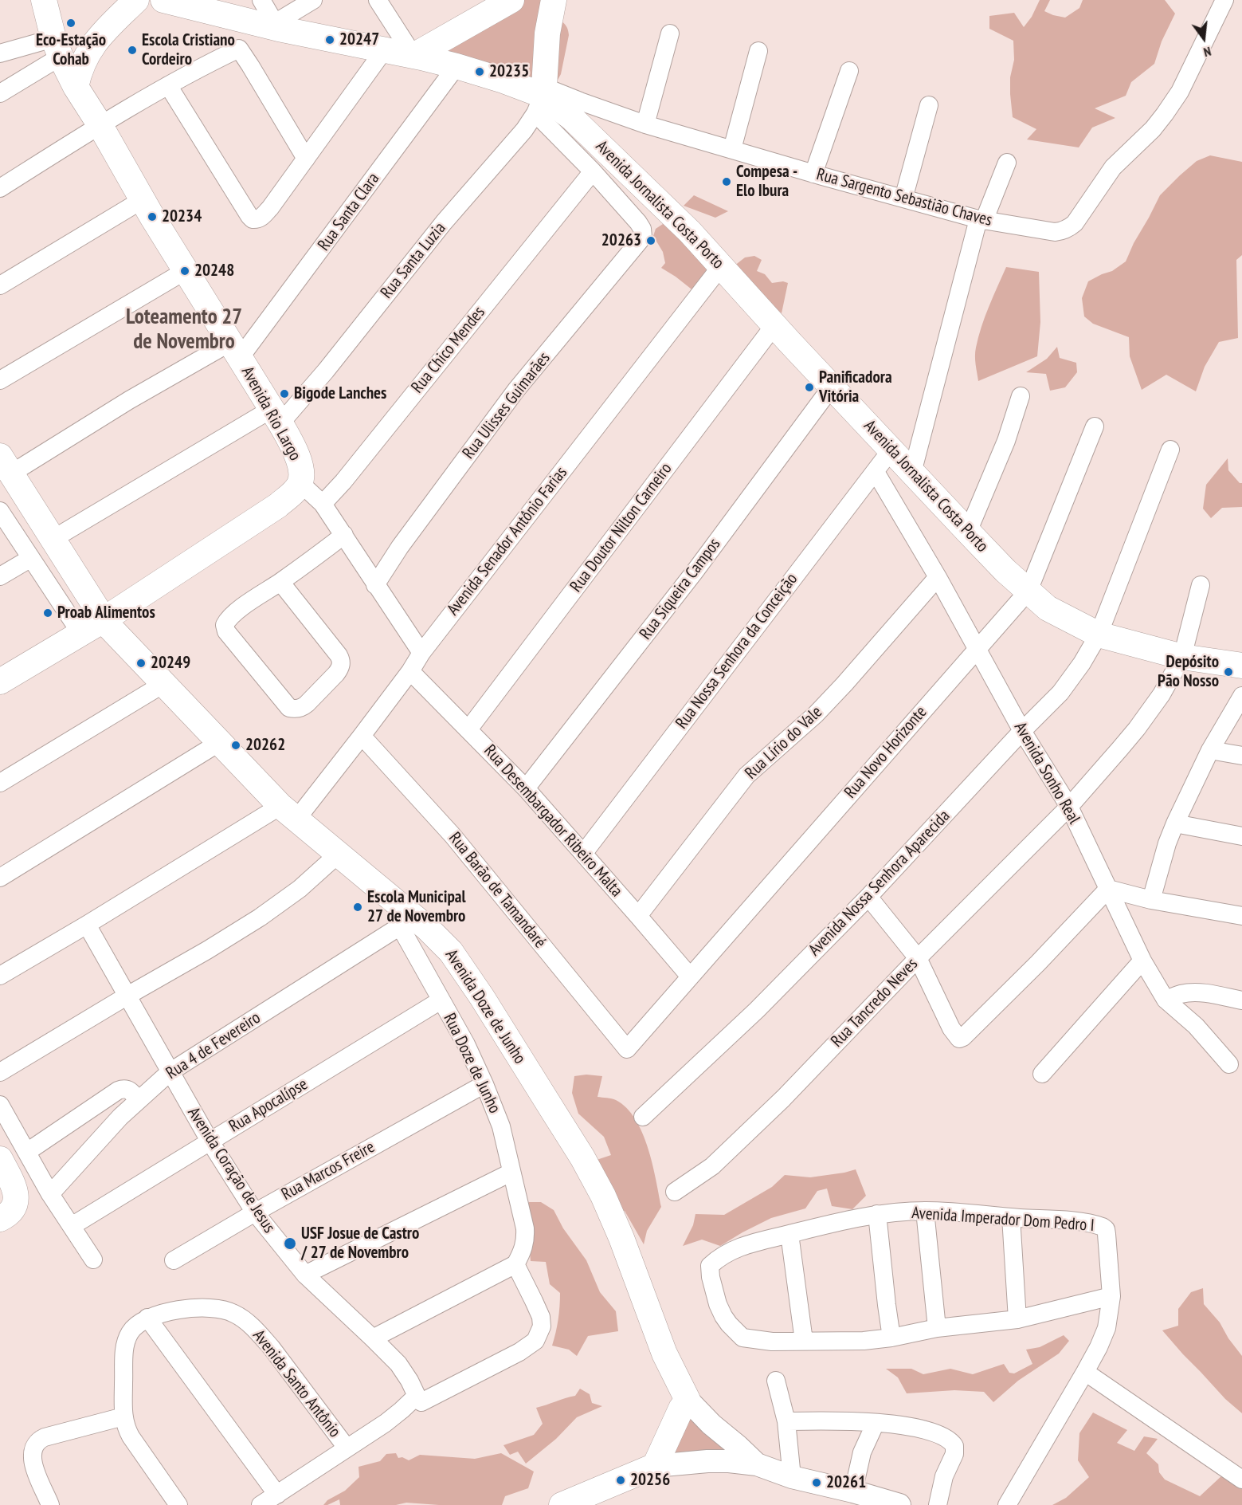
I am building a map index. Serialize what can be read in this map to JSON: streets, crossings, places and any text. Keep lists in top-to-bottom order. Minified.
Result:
{"streets":{"main road":["Avenida Jornalista Costa Porto","Avenida Rio Largo","Avenida Doze de Junho"],"street":["Rua Sargento Sebastião Chaves","Rua Santa Clara","Rua Santa Luzia","Rua Chico Mendes","Rua Ulisses Guimarães","Rua Doutor Nilton Carneiro","Avenida Senador Antônio Farias","Rua Siqueira Campos","Rua Nossa Senhora da Conceição","Rua Lírio do Vale","Rua Novo Horizonte","Avenida Sonho Real","Rua Desembargador Ribeiro Malta","Avenida Nossa Senhora Aparecida","Rua Barão de Tamandaré","Rua Tancredo Neves","Rua 4 de Fevereiro","Rua Doze de Junho","Rua Apocalípse","Avenida Coração de Jesus","Rua Marcos Freire","Avenida Imperador Dom Pedro I","Avenida Santo Antônio"]},"crossings":[["Rua Sargento Sebastião Chaves","Avenida Jornalista Costa Porto"],["Rua Sargento Sebastião Chaves","Rua Santa Luzia"],["Avenida Jornalista Costa Porto","Rua Santa Clara"],["Avenida Jornalista Costa Porto","Rua Santa Luzia"],["Avenida Jornalista Costa Porto","Rua Doutor Nilton Carneiro"],["Avenida Jornalista Costa Porto","Avenida Senador Antônio Farias"],["Avenida Jornalista Costa Porto","Rua Siqueira Campos"],["Avenida Jornalista Costa Porto","Rua Nossa Senhora da Conceição"],["Avenida Jornalista Costa Porto","Rua Novo Horizonte"],["Avenida Jornalista Costa Porto","Avenida Nossa Senhora Aparecida"],["Avenida Jornalista Costa Porto","Rua Tancredo Neves"],["Rua Santa Clara","Avenida Rio Largo"],["Rua Santa Luzia","Avenida Rio Largo"],["Rua Santa Luzia","Avenida Doze de Junho"],["Rua Chico Mendes","Rua Ulisses Guimarães"],["Avenida Rio Largo","Avenida Doze de Junho"],["Rua Doutor Nilton Carneiro","Rua Desembargador Ribeiro Malta"],["Avenida Senador Antônio Farias","Rua Desembargador Ribeiro Malta"],["Avenida Senador Antônio Farias","Rua Barão de Tamandaré"],["Avenida Senador Antônio Farias","Avenida Doze de Junho"],["Rua Siqueira Campos","Rua Desembargador Ribeiro Malta"],["Rua Nossa Senhora da Conceição","Avenida Sonho Real"],["Rua Nossa Senhora da Conceição","Rua Desembargador Ribeiro Malta"],["Rua Lírio do Vale","Avenida Sonho Real"],["Rua Lírio do Vale","Rua Desembargador Ribeiro Malta"],["Rua Novo Horizonte","Avenida Sonho Real"],["Rua Novo Horizonte","Rua Desembargador Ribeiro Malta"],["Rua Novo Horizonte","Rua Barão de Tamandaré"],["Avenida Sonho Real","Avenida Nossa Senhora Aparecida"],["Avenida Sonho Real","Rua Tancredo Neves"],["Avenida Doze de Junho","Rua 4 de Fevereiro"],["Avenida Doze de Junho","Rua Doze de Junho"],["Rua 4 de Fevereiro","Rua Doze de Junho"],["Rua 4 de Fevereiro","Avenida Coração de Jesus"],["Rua Doze de Junho","Rua Apocalípse"],["Rua Doze de Junho","Rua Marcos Freire"],["Rua Apocalípse","Avenida Coração de Jesus"],["Avenida Coração de Jesus","Rua Marcos Freire"],["Avenida Coração de Jesus","Avenida Santo Antônio"]],"districts":["Loteamento 27 de Novembro"],"places":["Eco-Estação Cohab","20247","Escola Cristiano Cordeiro","20235","Compesa - Elo Ibura","20234","20263","20248","Panificadora Vitória","Bigode Lanches","Proab Alimentos","20249","Depósito Pão Nosso","20262","Escola Municipal 27 de Novembro","USF Josue de Castro / 27 de Novembro","20256","20261"],"north":"bottom"}
